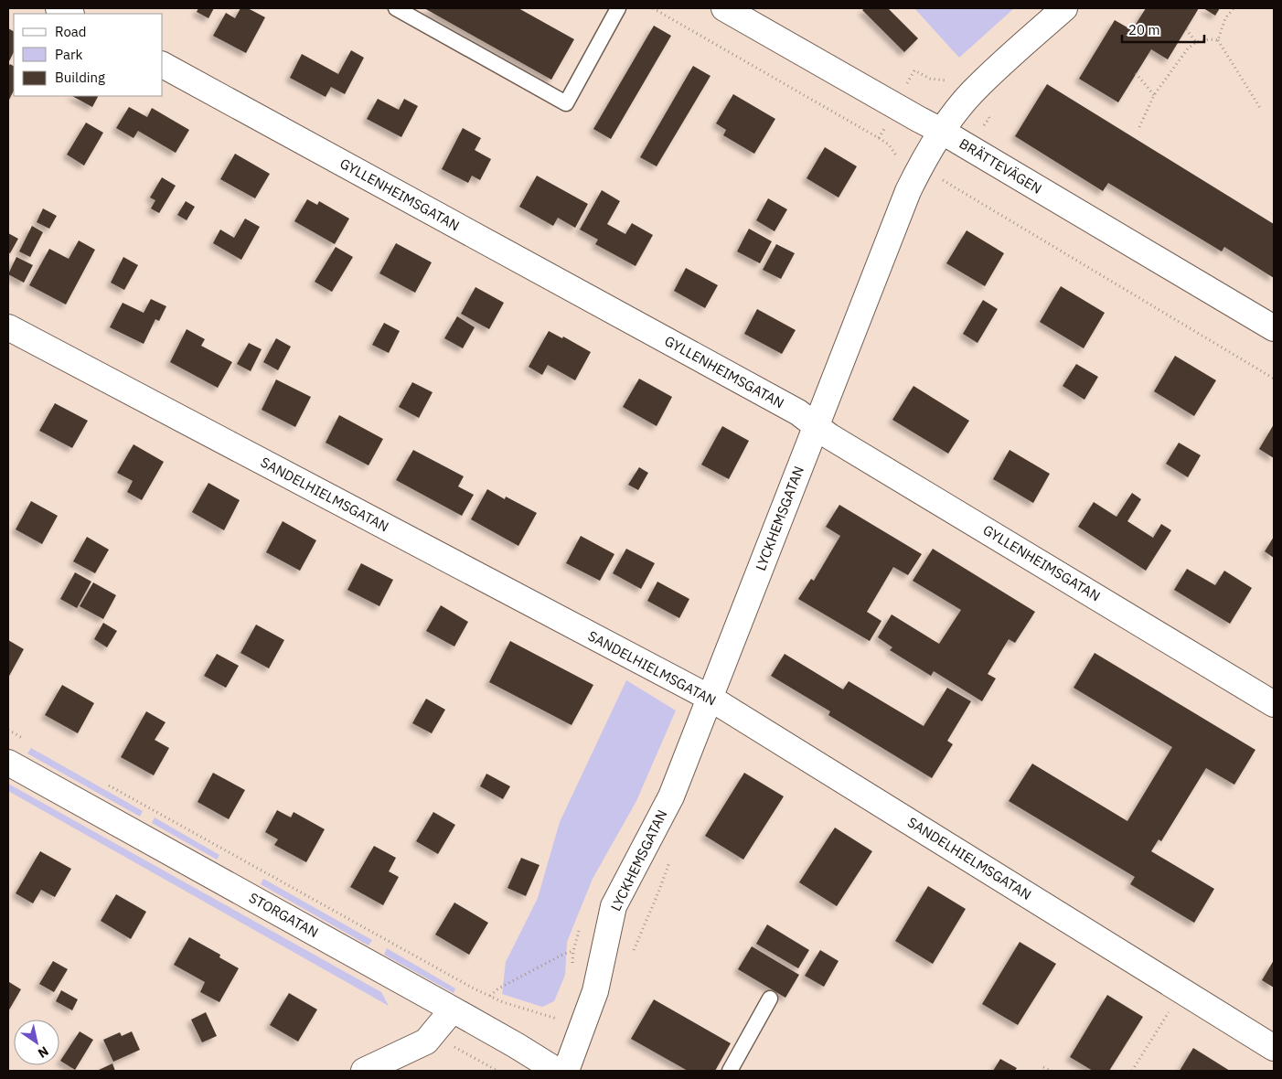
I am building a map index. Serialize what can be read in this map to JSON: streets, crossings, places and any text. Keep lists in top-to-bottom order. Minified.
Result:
{"streets":{"street":["BRÄTTEVÄGEN","GYLLENHEIMSGATAN","SANDELHIELMSGATAN","LYCKHEMSGATAN","STORGATAN"]},"crossings":[["BRÄTTEVÄGEN","LYCKHEMSGATAN"],["GYLLENHEIMSGATAN","LYCKHEMSGATAN"],["SANDELHIELMSGATAN","LYCKHEMSGATAN"]],"legend":["Road","Park","Building"],"scale_bar":"20 m","north":"bottom right"}
